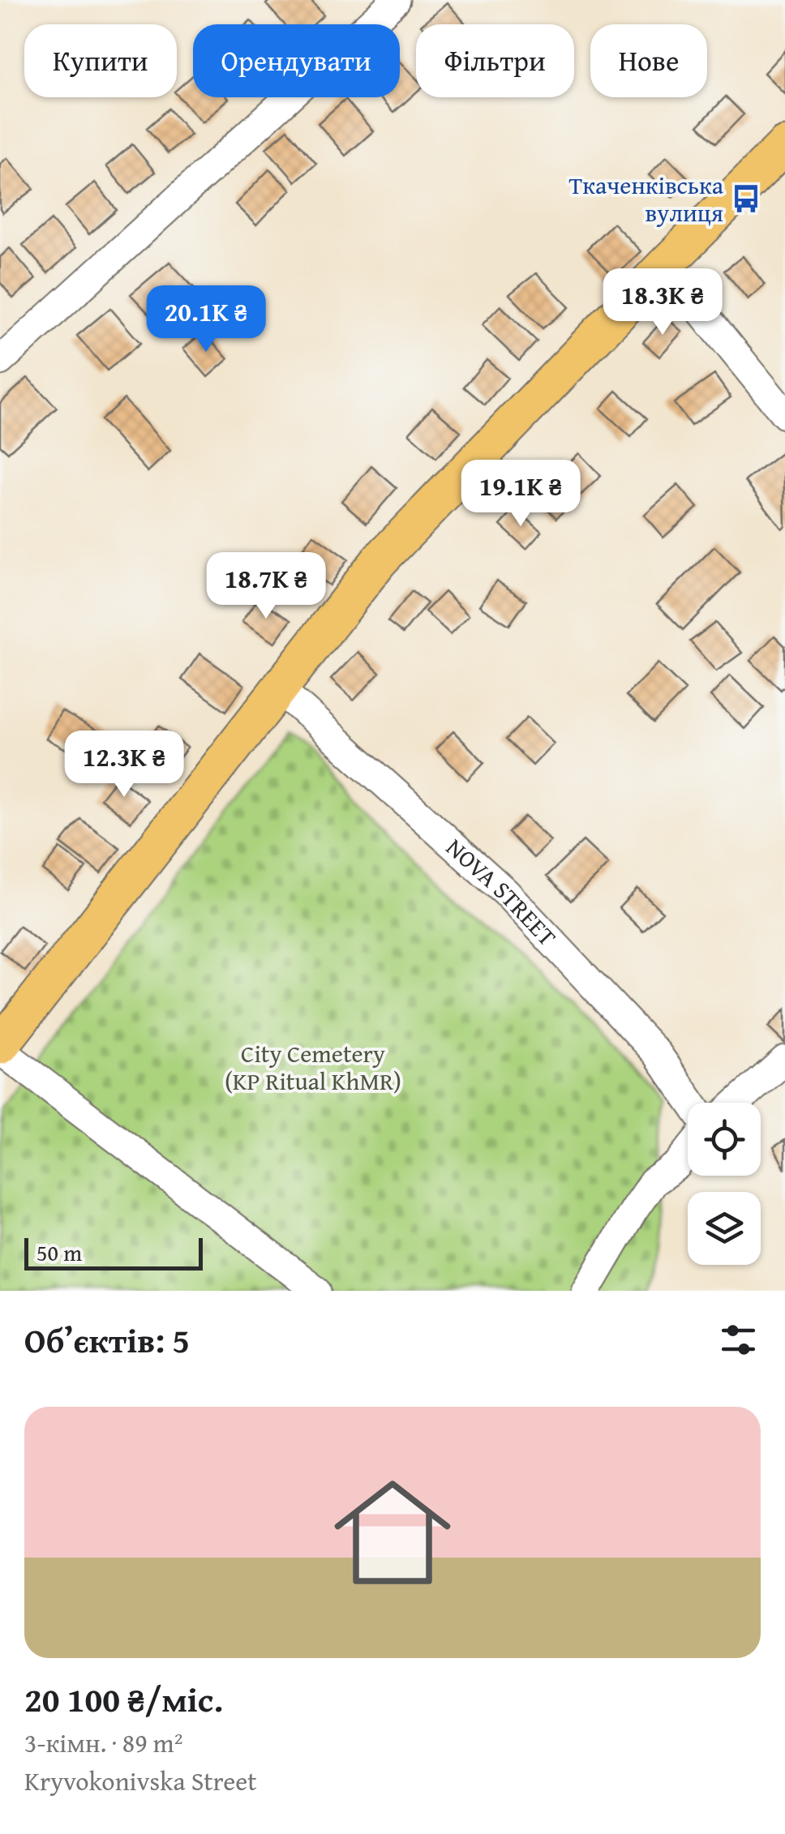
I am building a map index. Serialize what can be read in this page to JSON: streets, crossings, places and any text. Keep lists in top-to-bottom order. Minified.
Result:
{"streets":{"street":["NOVA STREET"]},"parks":["City Cemetery (KP Ritual KhMR)"],"places":{"bus stop":["Ткаченківська вулиця"]},"scale_bar":"50 m","page":{"chip":["Купити","Орендувати","Фільтри","Нове"],"price":["18.3K ₴","20.1K ₴","19.1K ₴","18.7K ₴","12.3K ₴"],"scale":"50 m","heading":"Об’єктів: 5","list":[{"name":"20 100 ₴/міс.","note":"3-кімн. · 89 m² · Kryvokonivska Street"}]}}
